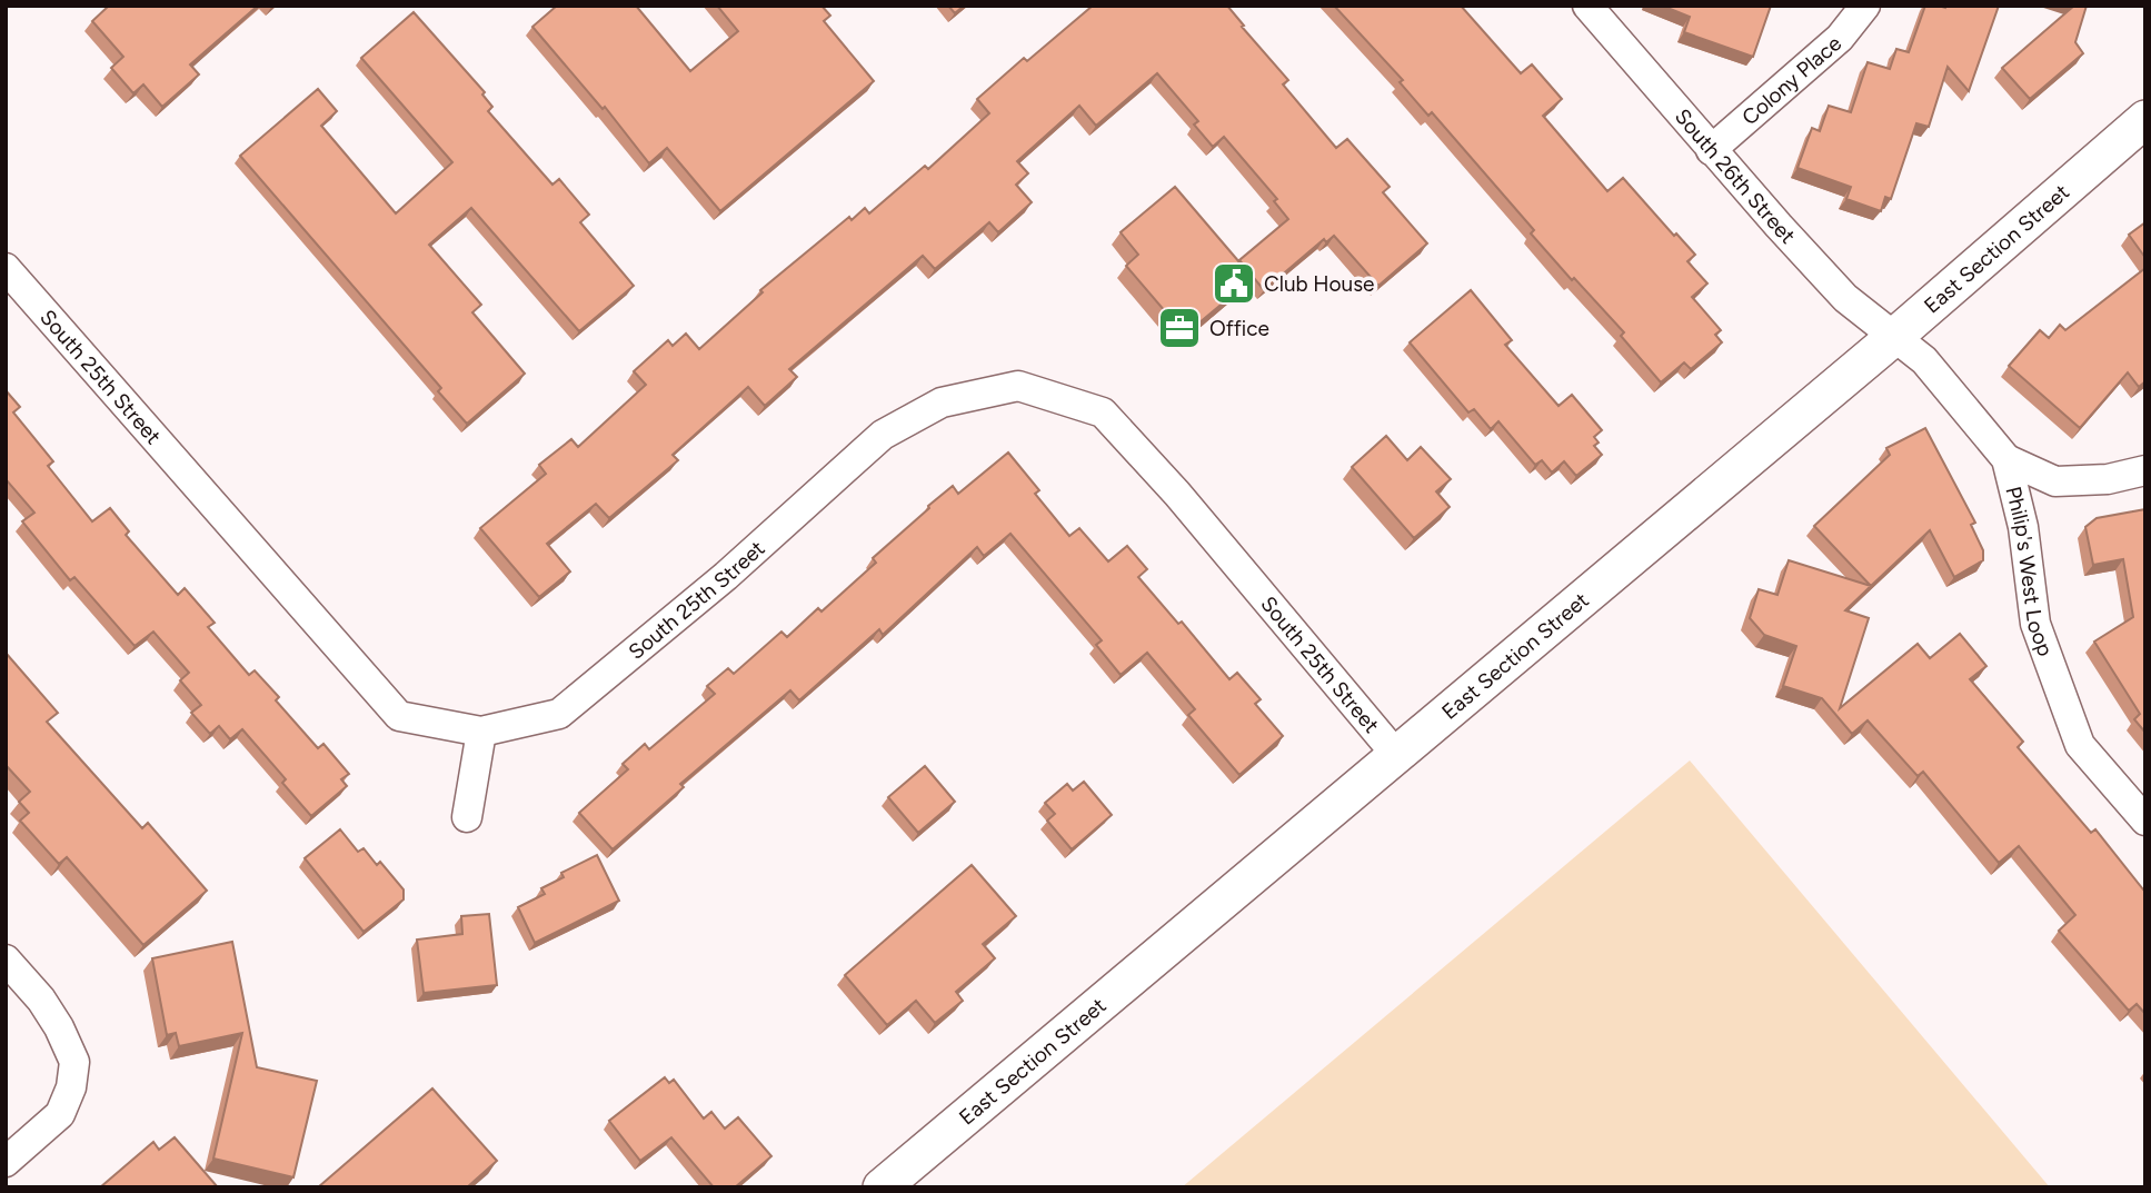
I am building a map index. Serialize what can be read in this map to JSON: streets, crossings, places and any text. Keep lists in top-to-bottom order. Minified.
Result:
{"streets":{"street":["Colony Place","South 26th Street","East Section Street","South 25th Street","Philip's West Loop"]},"crossings":[["Colony Place","South 26th Street"],["South 26th Street","East Section Street"],["South 26th Street","Philip's West Loop"],["East Section Street","South 25th Street"],["East Section Street","Philip's West Loop"]],"places":{"public building":["Club House"],"office":["Office"]}}
